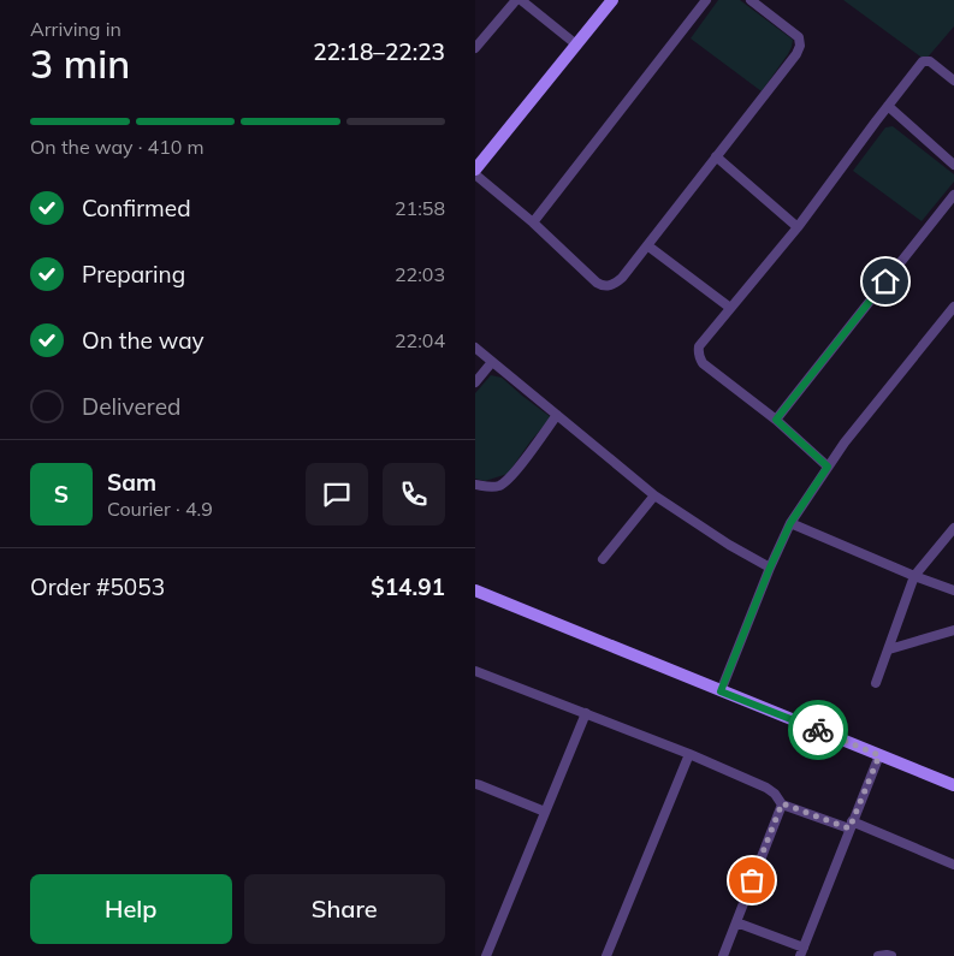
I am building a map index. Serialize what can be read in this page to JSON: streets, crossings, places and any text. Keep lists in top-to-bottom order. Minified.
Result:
{"page":{"heading":["3 min","Arriving in","22:18–22:23"],"panel":["Sam","Courier · 4.9","Order #5053","$14.91"],"bar":"On the way · 410 m","list":[["Confirmed","21:58"],["Preparing","22:03"],["On the way","22:04"],"Delivered"],"round":"S","buttons":["Help","Share"]}}
